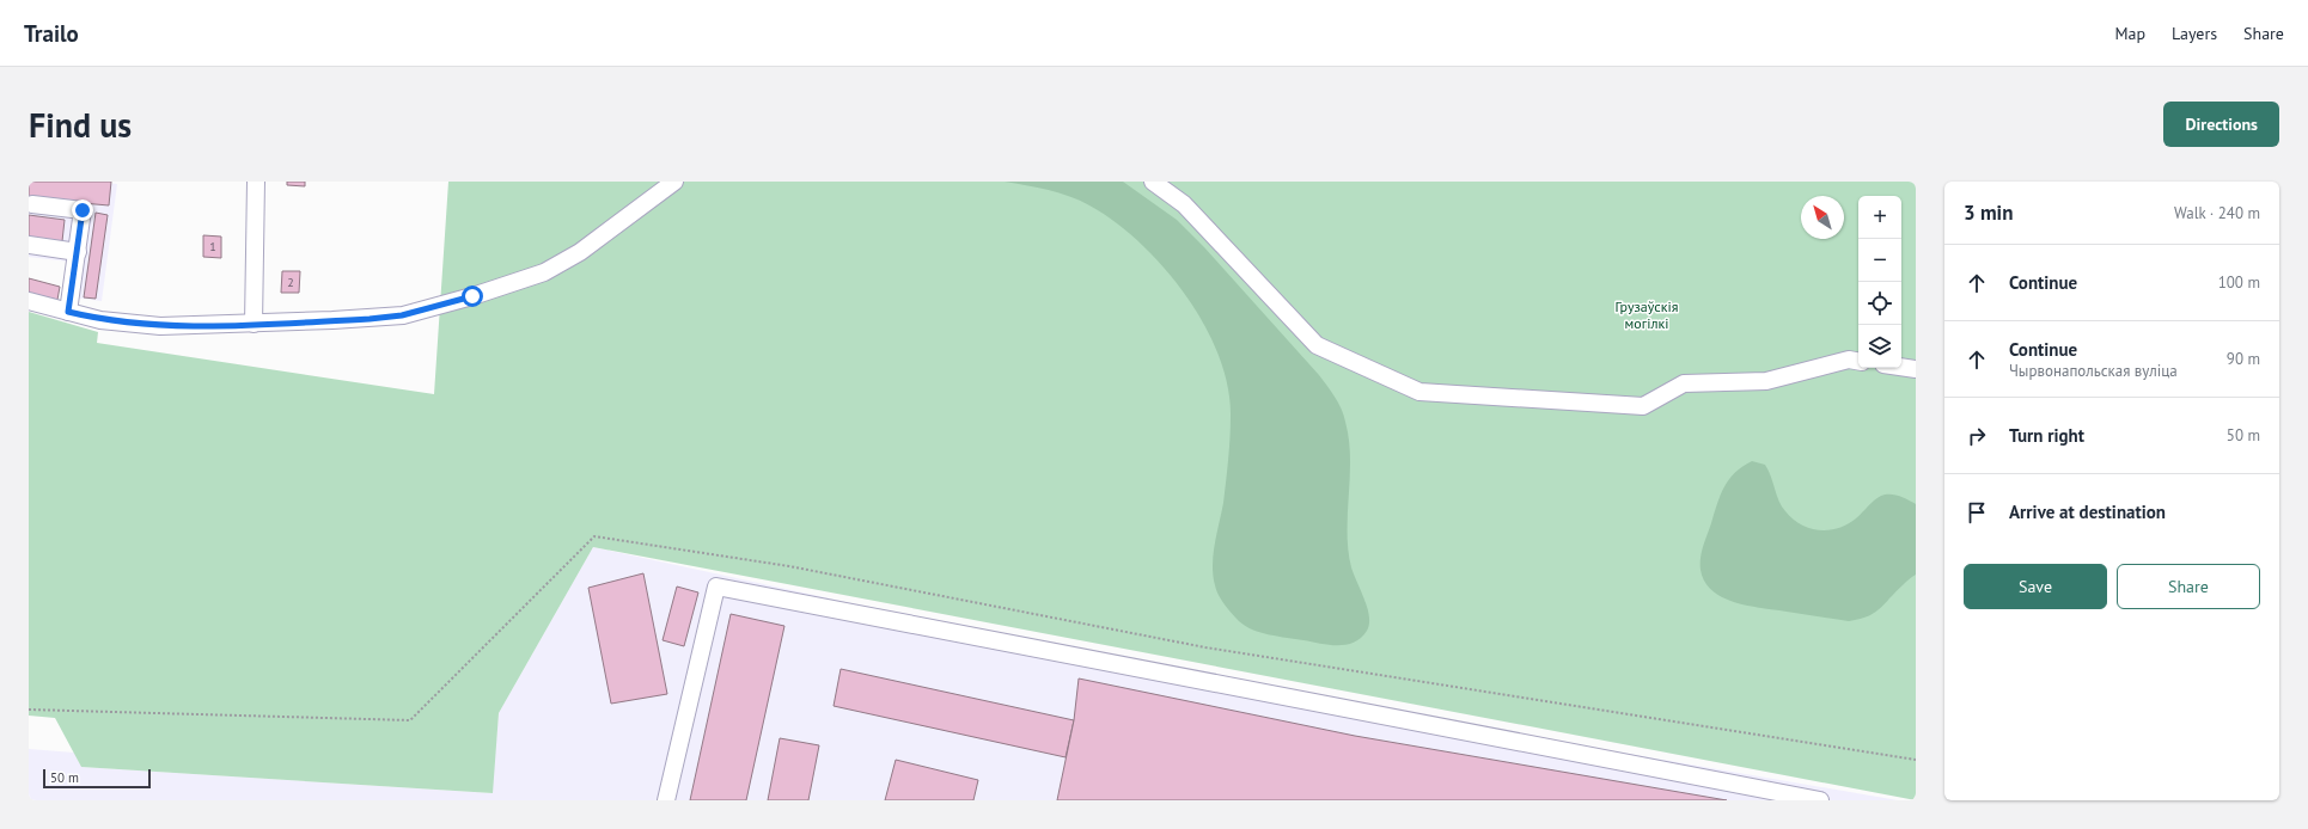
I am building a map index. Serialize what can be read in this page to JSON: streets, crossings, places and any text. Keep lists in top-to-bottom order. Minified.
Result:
{"parks":["Грузаўскія могілкі"],"house_numbers":["1","2"],"scale_bar":"50 m","north":"top left","page":{"header":"Trailo","nav":["Map","Layers","Share"],"buttons":["Directions",["Save","Share"]],"title":"Find us","heading":["3 min","Walk · 240 m"],"map_buttons":["+","−"],"list":[["Continue","100 m"],["Continue","Чырвонапольская вуліца","90 m"],["Turn right","50 m"],"Arrive at destination"],"scale":"50 m"}}
